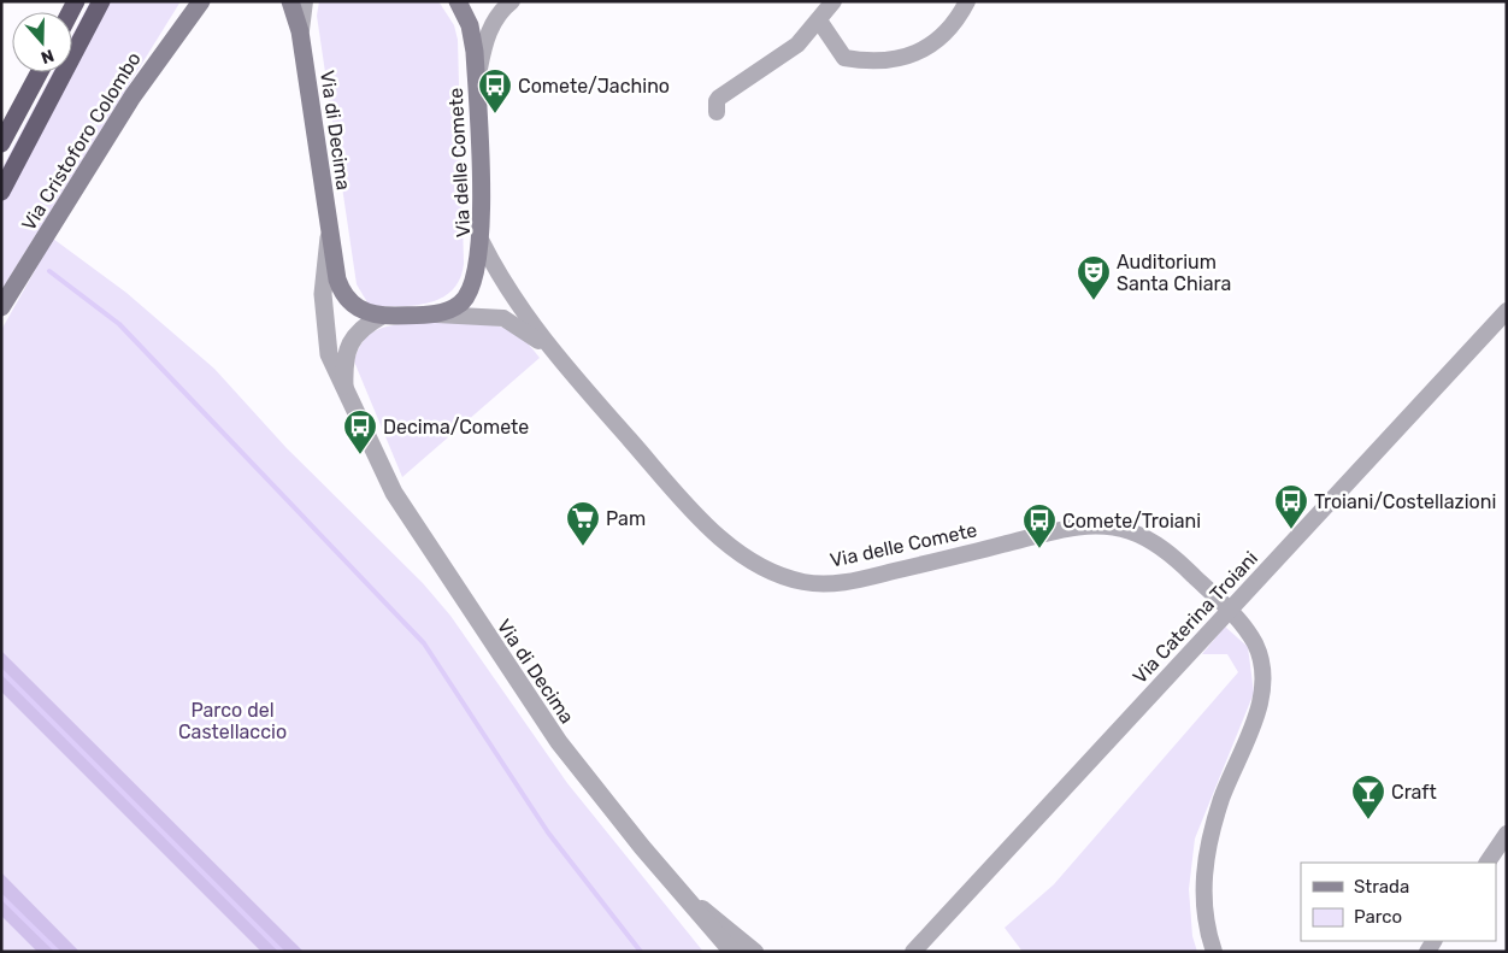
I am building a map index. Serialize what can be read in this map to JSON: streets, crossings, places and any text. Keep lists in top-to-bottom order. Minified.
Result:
{"streets":{"highway":["Via Cristoforo Colombo"],"main road":["Via di Decima","Via delle Comete"],"street":["Via Caterina Troiani"]},"crossings":[["Via delle Comete","Via Caterina Troiani"]],"parks":["Parco del Castellaccio"],"places":{"bus stop":["Comete/Jachino","Decima/Comete","Troiani/Costellazioni","Comete/Troiani"],"theatre":["Auditorium Santa Chiara"],"supermarket":["Pam"],"bar":["Craft"]},"legend":["Strada","Parco"],"north":"bottom"}
